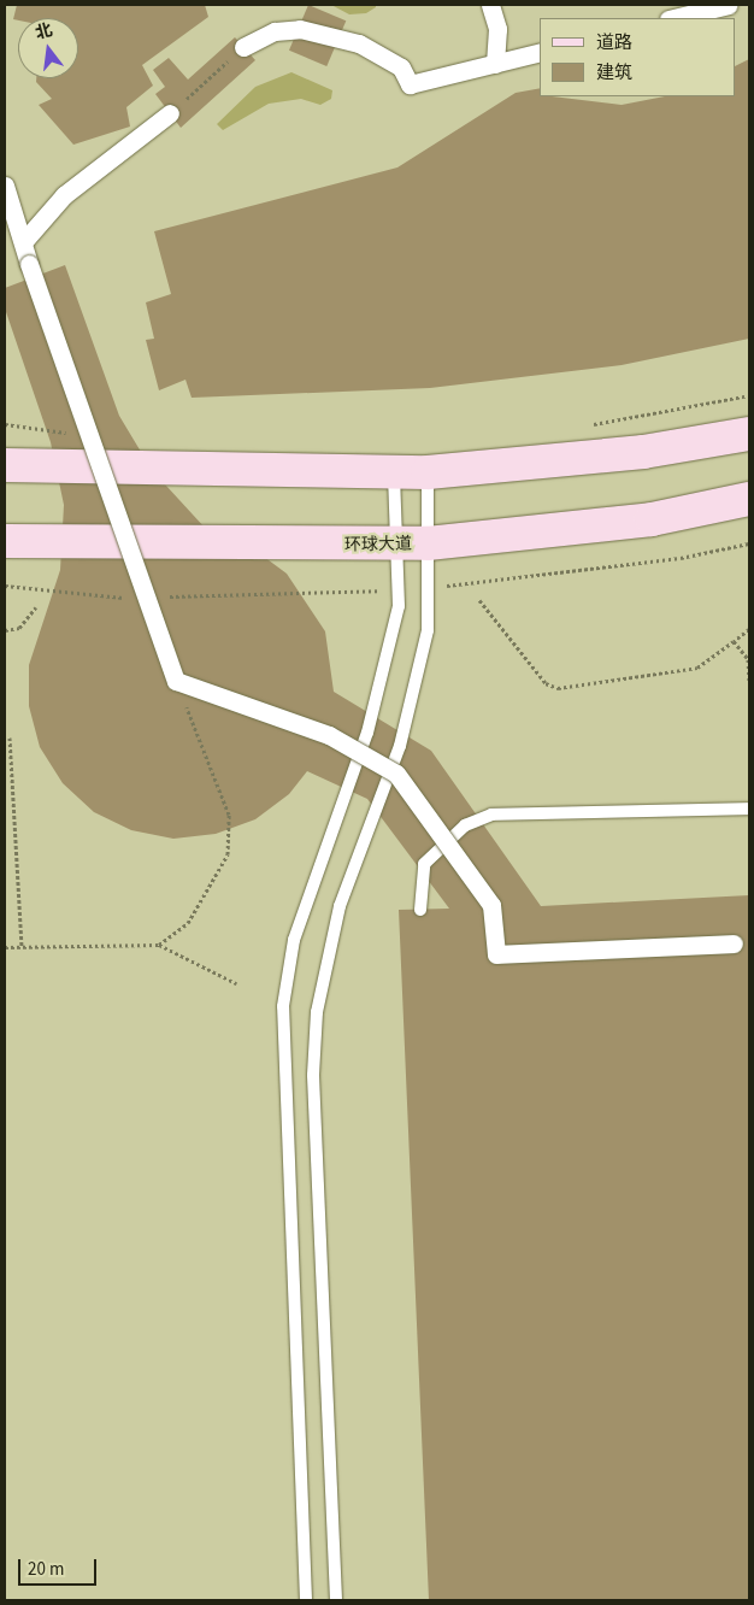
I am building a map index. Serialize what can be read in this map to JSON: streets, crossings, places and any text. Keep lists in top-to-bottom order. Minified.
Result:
{"streets":{"main road":["环球大道"]},"legend":["道路","建筑"],"scale_bar":"20 m","north":"top"}
